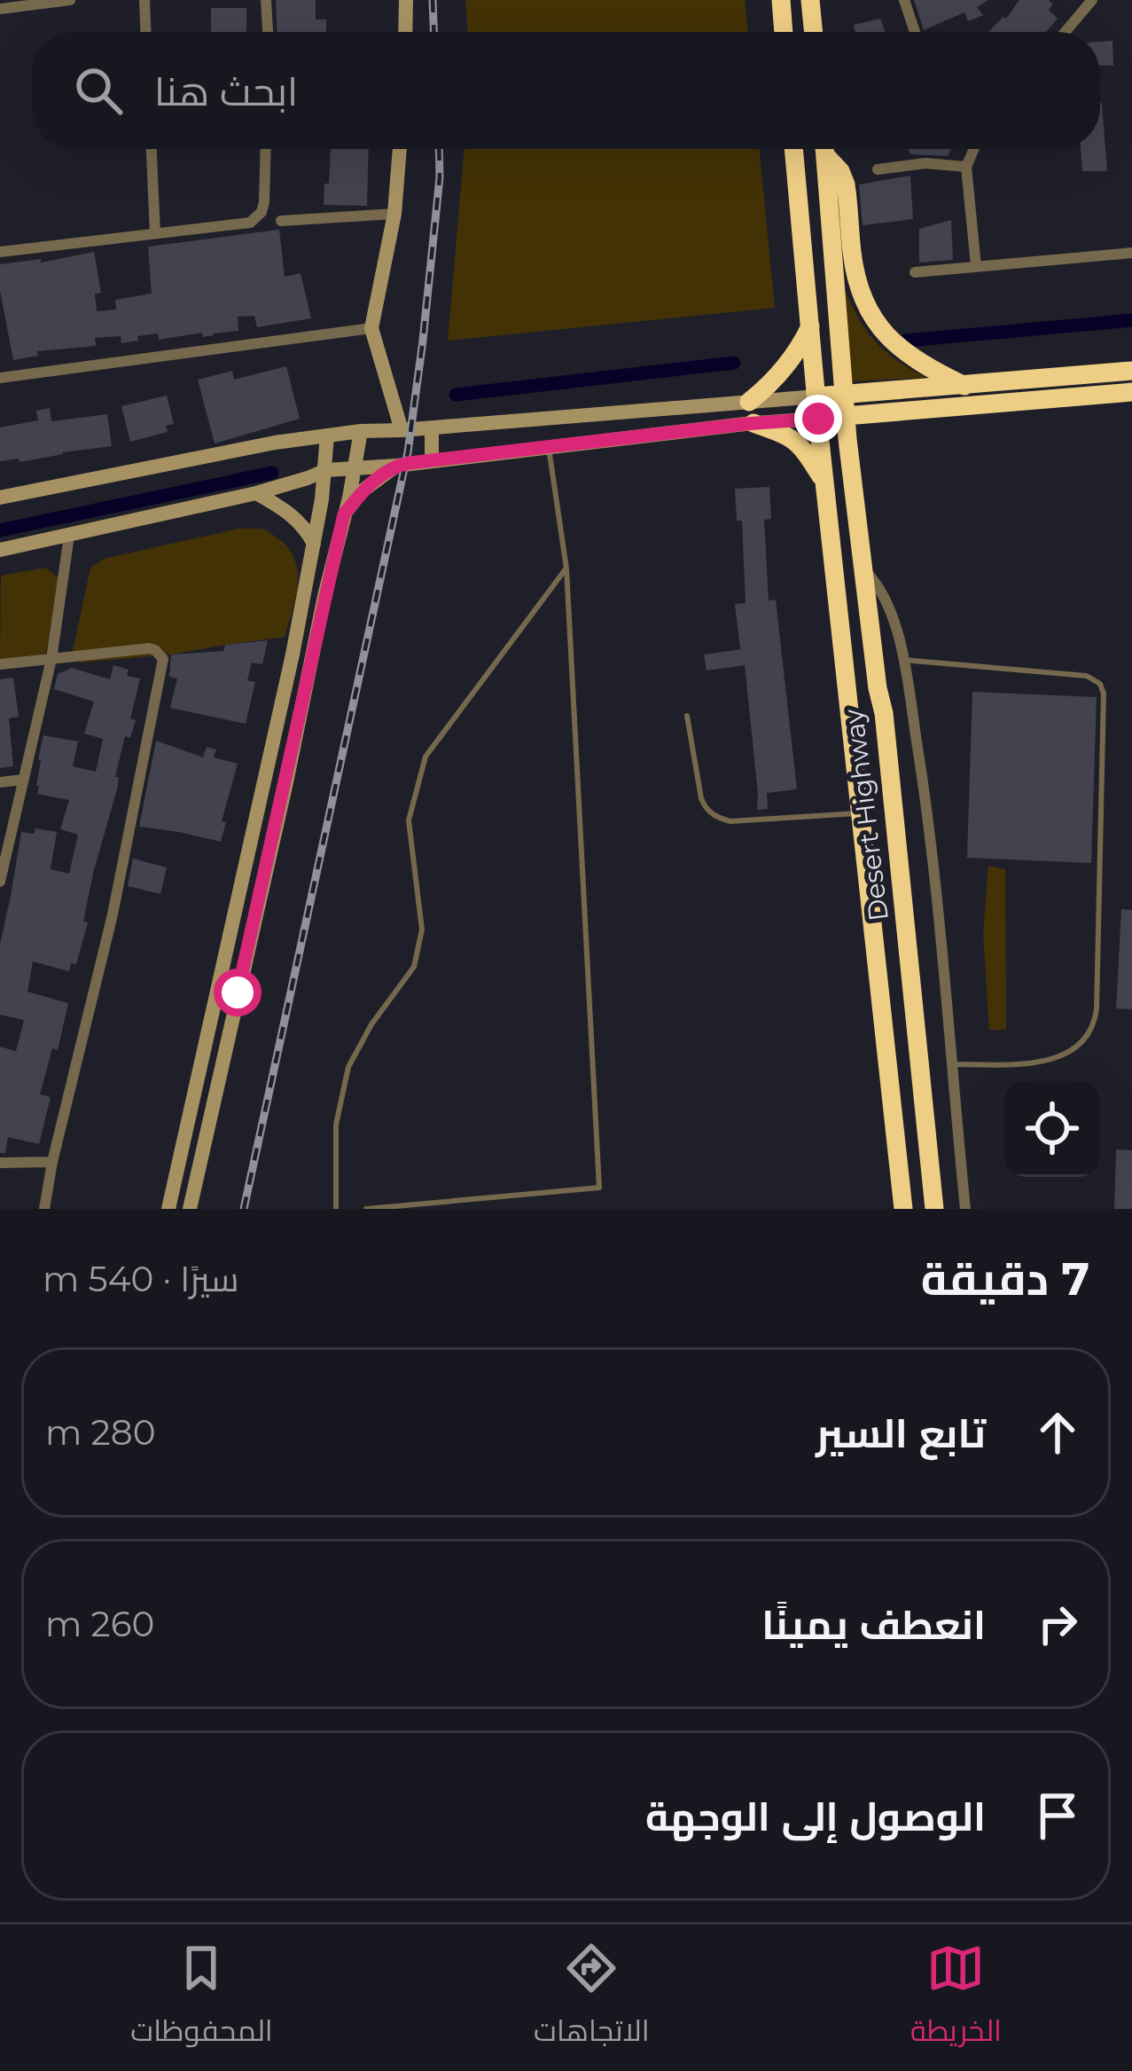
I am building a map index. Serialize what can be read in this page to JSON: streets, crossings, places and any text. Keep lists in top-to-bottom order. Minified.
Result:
{"streets":{"highway":["Desert Highway"]},"page":{"search":"ابحث هنا","heading":["7 دقيقة","سيرًا · 540 m"],"list":[["تابع السير","280 m"],["انعطف يمينًا","260 m"],"الوصول إلى الوجهة"],"nav":["الخريطة","الاتجاهات","المحفوظات"]}}
